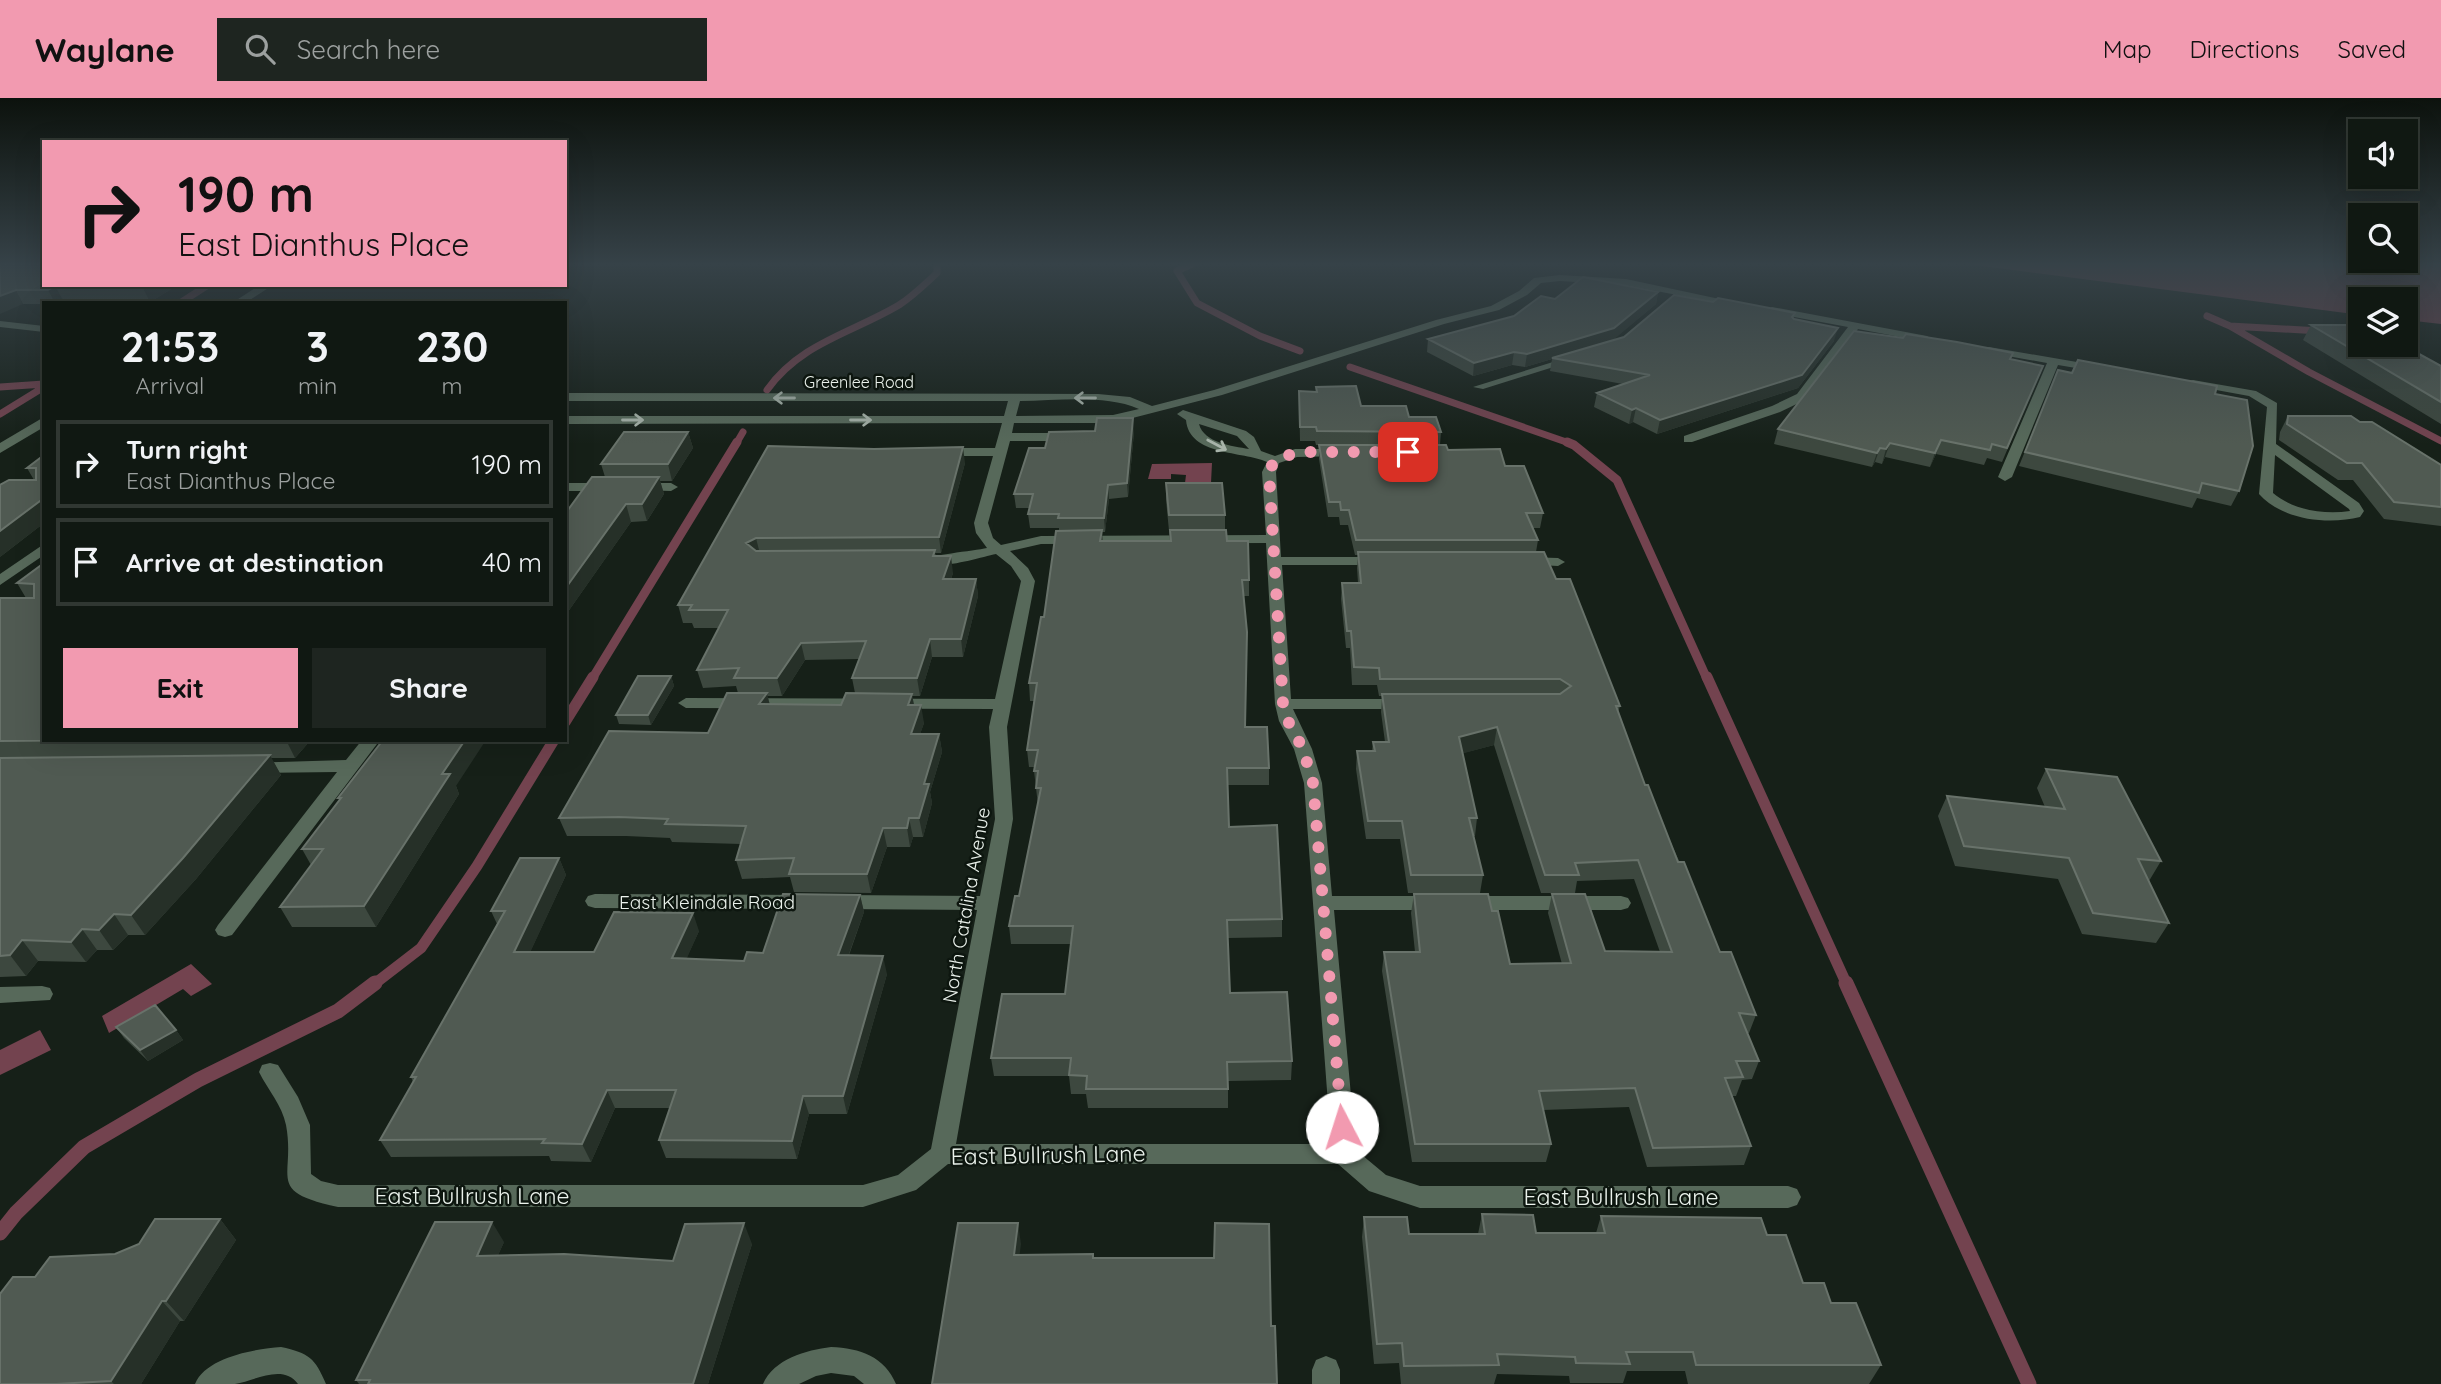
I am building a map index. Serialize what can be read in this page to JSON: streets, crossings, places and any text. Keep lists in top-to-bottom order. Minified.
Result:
{"streets":{"street":["Greenlee Road","East Kleindale Road","North Catalina Avenue","East Bullrush Lane"]},"crossings":[["Greenlee Road","North Catalina Avenue"],["East Kleindale Road","North Catalina Avenue"],["North Catalina Avenue","East Bullrush Lane"]],"page":{"header":"Waylane","search":"Search here","nav":["Map","Directions","Saved"],"turn":["190 m","East Dianthus Place"],"eta":["21:53","Arrival","3","min","230","m"],"list":[{"name":"Turn right","note":"East Dianthus Place","value":"190 m"},{"name":"Arrive at destination","value":"40 m"}],"buttons":["Exit","Share"]}}
